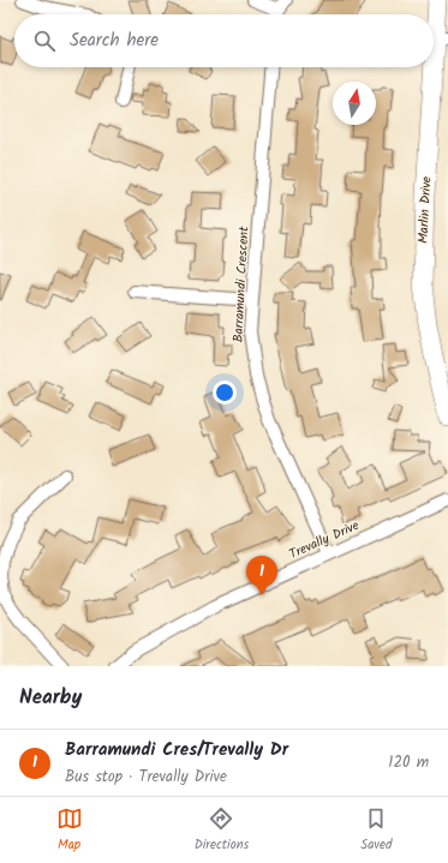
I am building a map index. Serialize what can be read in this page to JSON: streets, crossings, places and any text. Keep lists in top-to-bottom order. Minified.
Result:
{"streets":{"street":["Marlin Drive","Barramundi Crescent","Trevally Drive"]},"crossings":[["Barramundi Crescent","Trevally Drive"]],"north":"top","page":{"search":"Search here","pins":"1","heading":"Nearby","list":[{"mark":"1","name":"Barramundi Cres/Trevally Dr","note":"Bus stop · Trevally Drive","value":"120 m"}],"nav":["Map","Directions","Saved"]}}
